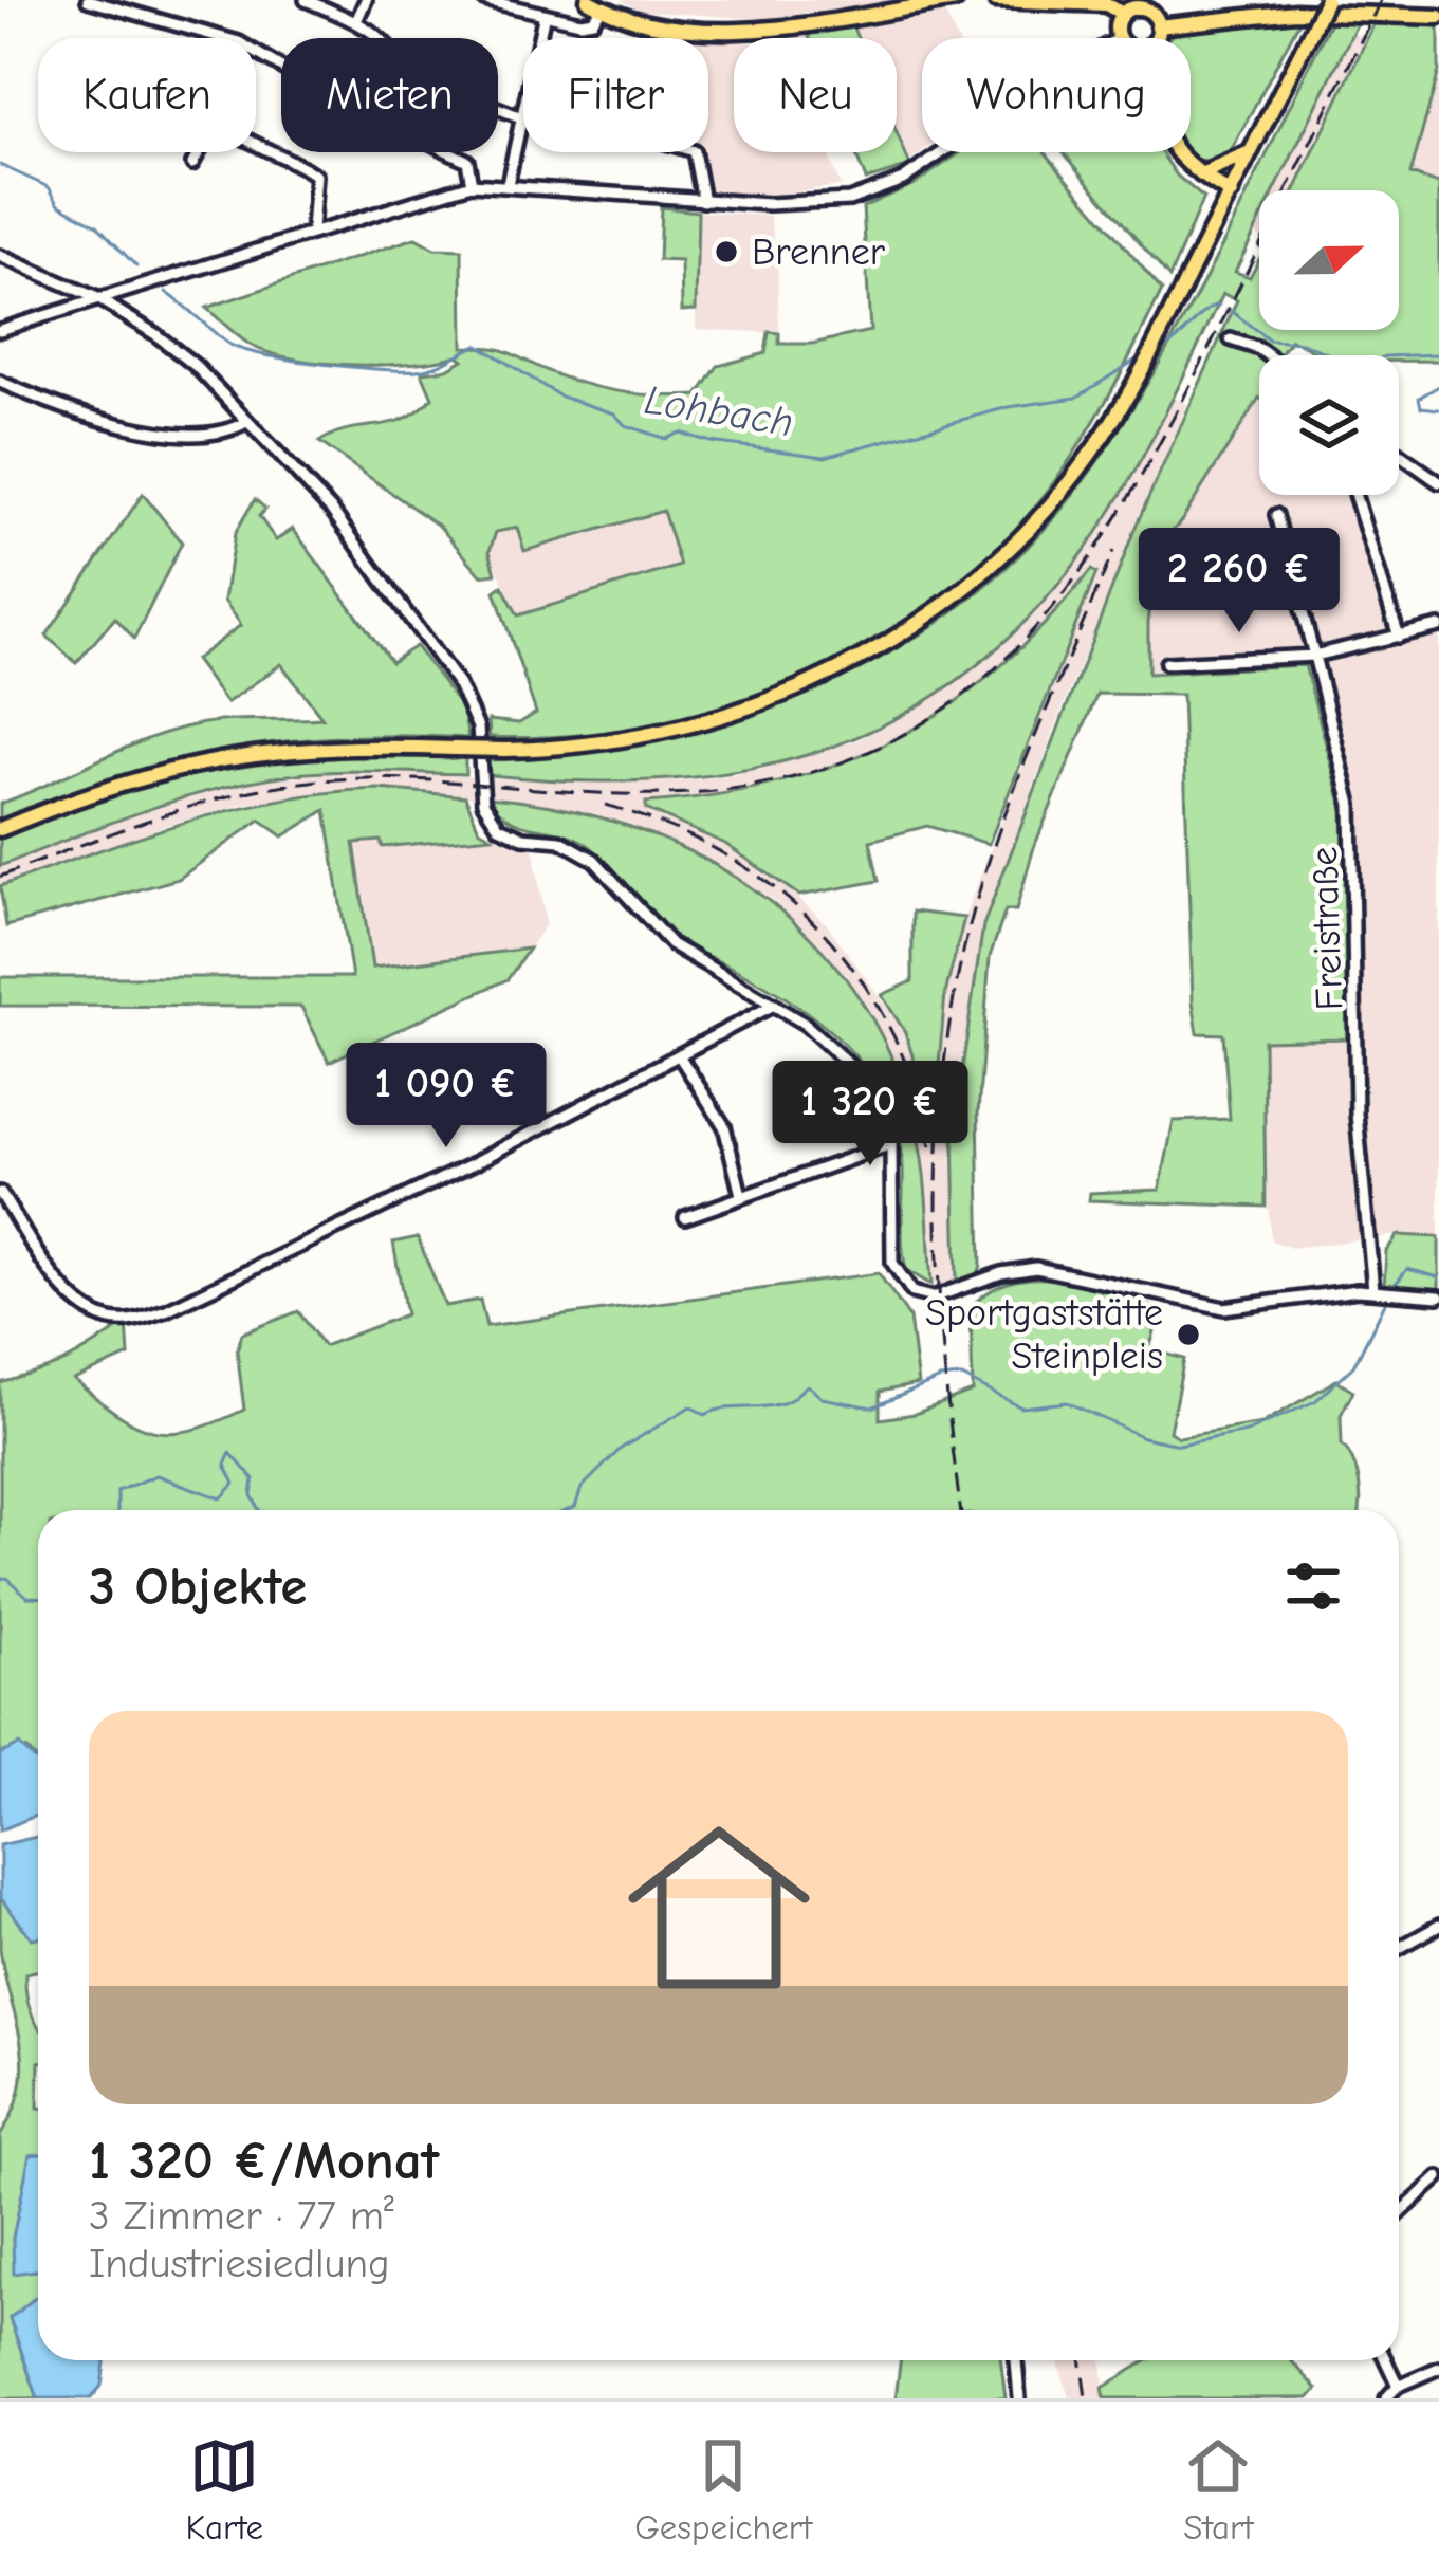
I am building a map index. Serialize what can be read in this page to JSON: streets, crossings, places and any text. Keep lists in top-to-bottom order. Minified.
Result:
{"streets":{"street":["Freistraße"]},"water":["Lohbach"],"places":["Brenner","Sportgaststätte Steinpleis"],"north":"right","page":{"chip":["Kaufen","Mieten","Filter","Neu","Wohnung"],"price":["2 260 €","1 090 €","1 320 €"],"heading":"3 Objekte","list":[{"name":"1 320 €/Monat","note":"3 Zimmer · 77 m² · Industriesiedlung"}],"tabs":["Karte","Gespeichert","Start"]}}
